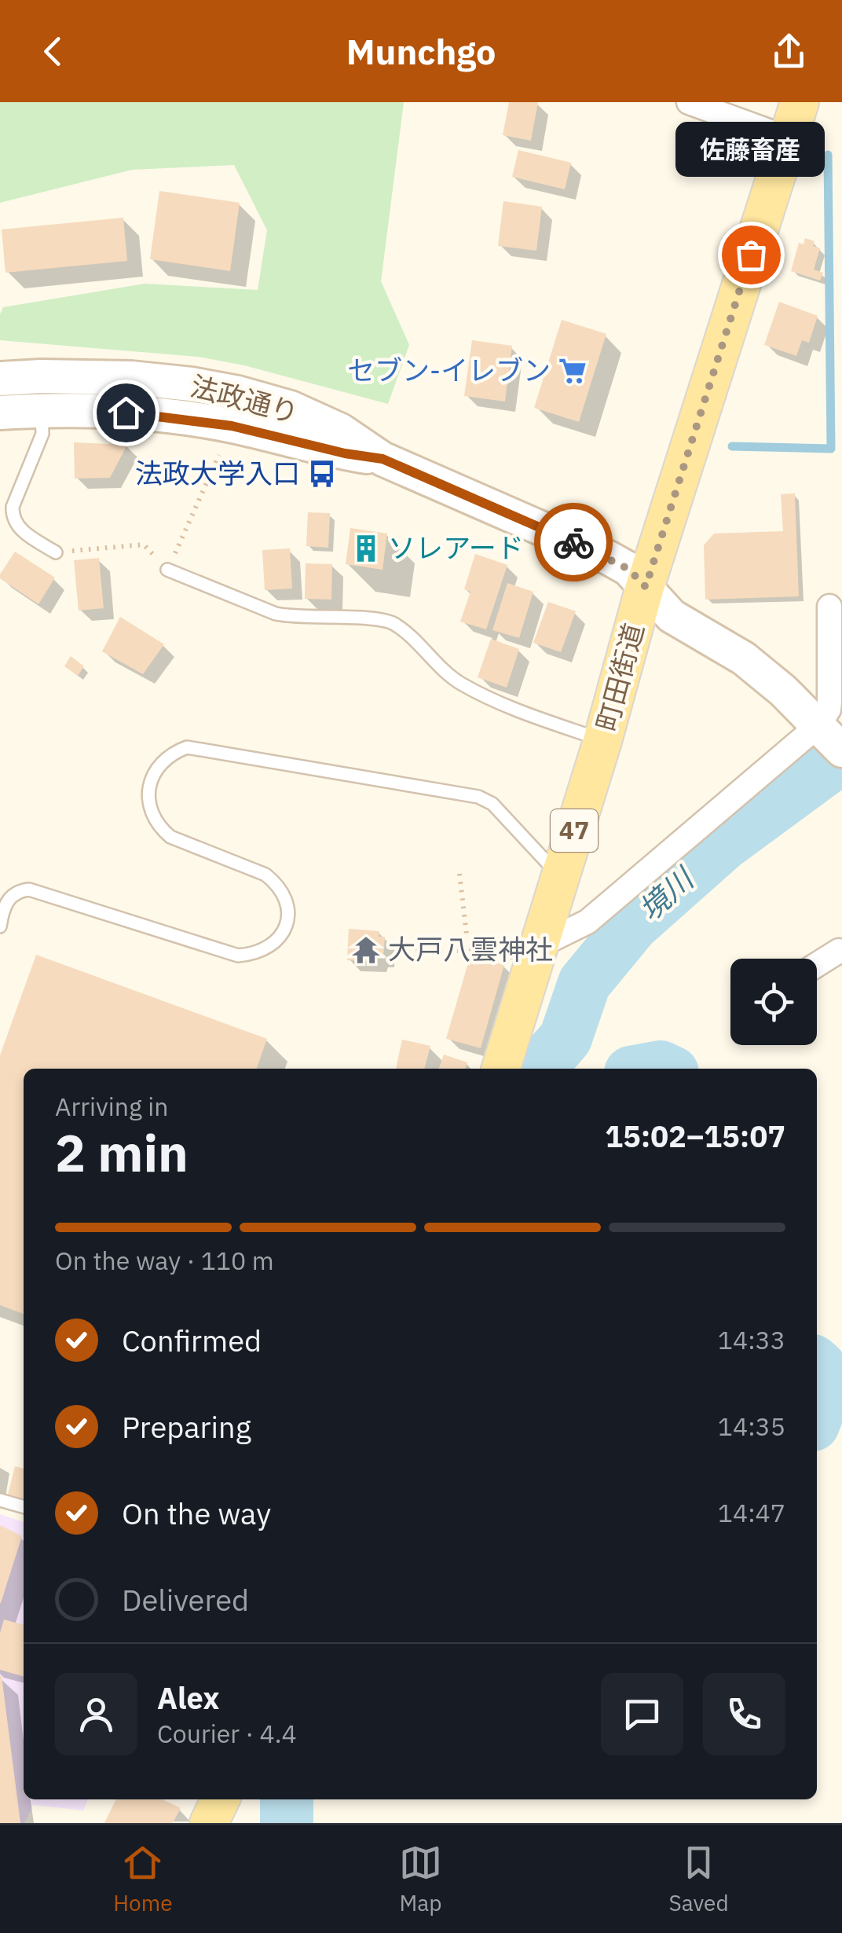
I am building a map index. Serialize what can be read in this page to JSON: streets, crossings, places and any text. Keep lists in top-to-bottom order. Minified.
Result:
{"streets":{"main road":["町田街道","47"],"street":["法政通り"]},"crossings":[["法政通り","町田街道"]],"water":["境川"],"places":{"other":["佐藤畜産"],"supermarket":["セブン-イレブン"],"bus stop":["法政大学入口"],"building":["ソレアード"],"temple":["大戸八雲神社"]},"page":{"header":"Munchgo","bubble":"佐藤畜産","heading":["2 min","Arriving in","15:02–15:07"],"panel":["Alex","Courier · 4.4"],"bar":"On the way · 110 m","list":[["Confirmed","14:33"],["Preparing","14:35"],["On the way","14:47"],"Delivered"],"tabs":["Home","Map","Saved"]}}
